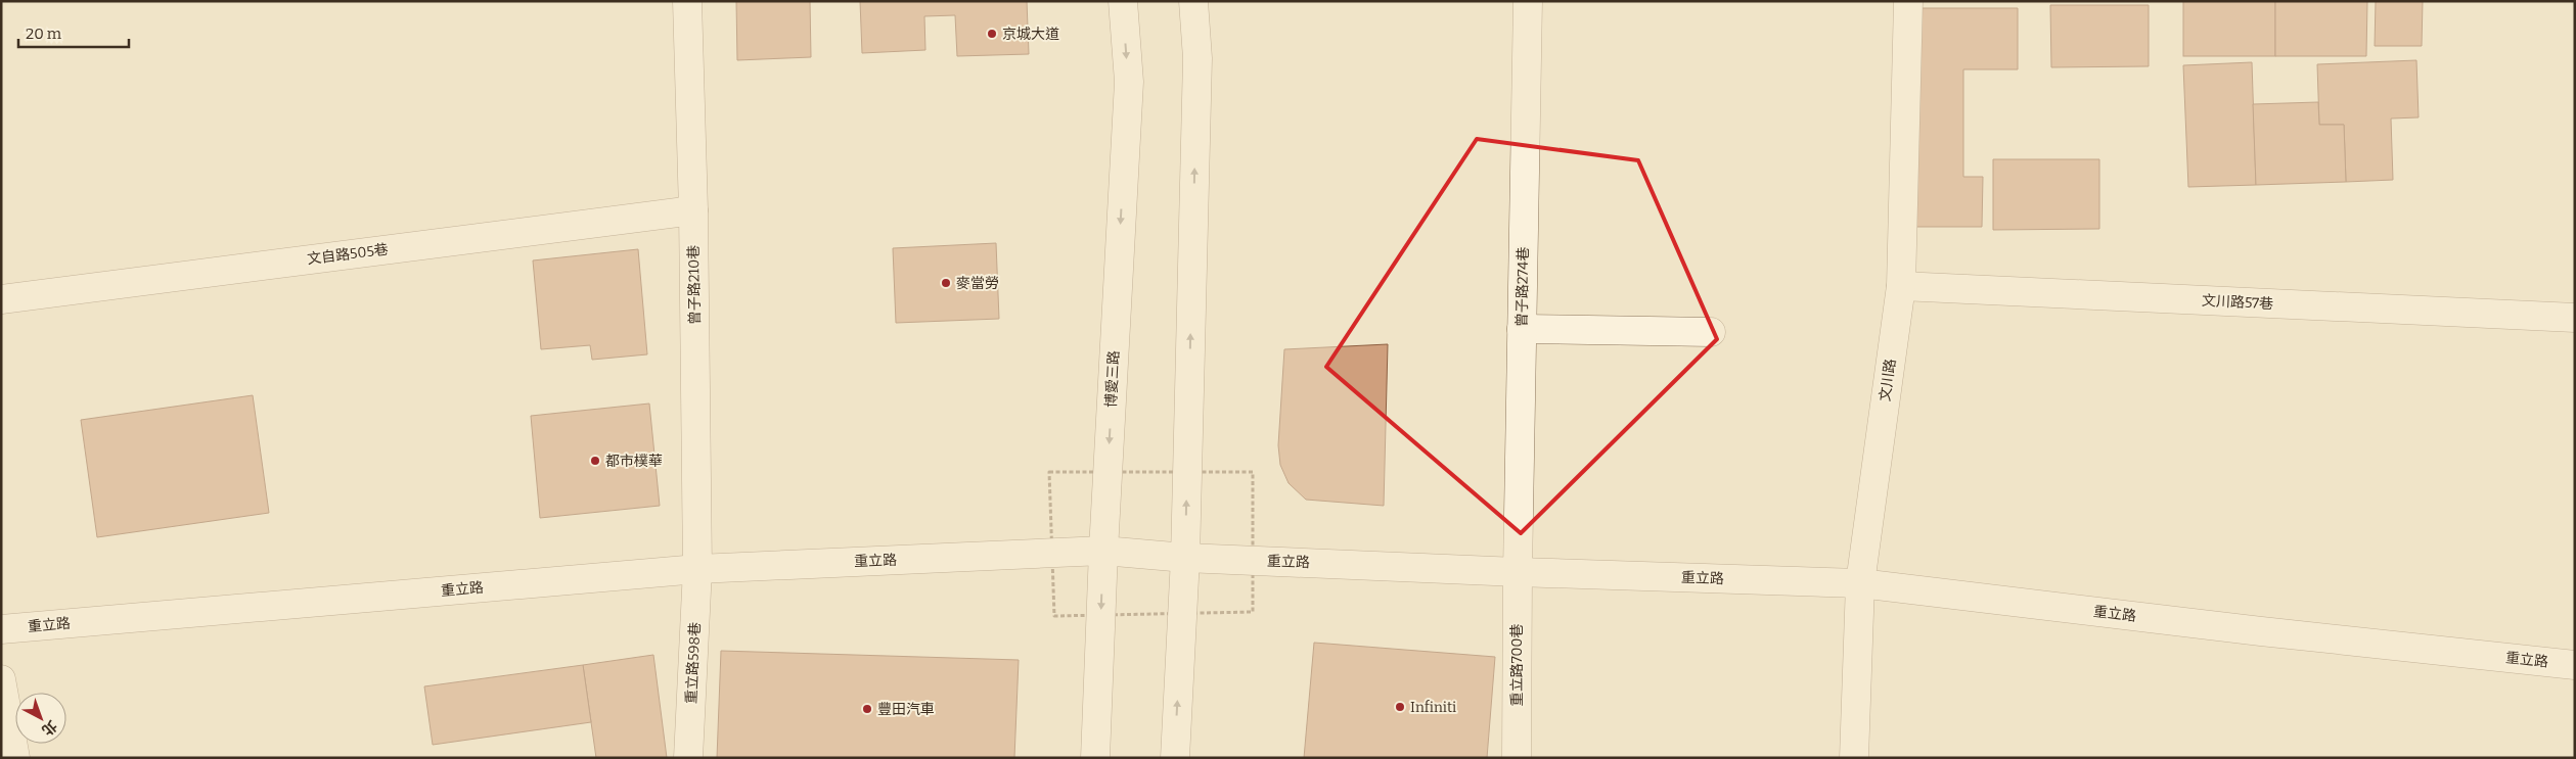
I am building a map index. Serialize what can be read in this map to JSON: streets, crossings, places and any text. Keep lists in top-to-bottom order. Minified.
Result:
{"streets":{"street":["文自路505巷","曾子路210巷","曾子路274巷","文川路57巷","博愛三路","文川路","重立路","重立路598巷","重立路700巷"]},"crossings":[["文自路505巷","曾子路210巷"],["曾子路210巷","重立路"],["曾子路210巷","重立路598巷"],["曾子路274巷","重立路"],["曾子路274巷","重立路700巷"],["文川路57巷","文川路"],["博愛三路","重立路"],["文川路","重立路"],["重立路","重立路598巷"],["重立路","重立路700巷"]],"places":["京城大道","麥當勞","都市樸華","Infiniti","豐田汽車"],"scale_bar":"20 m","north":"bottom right"}
